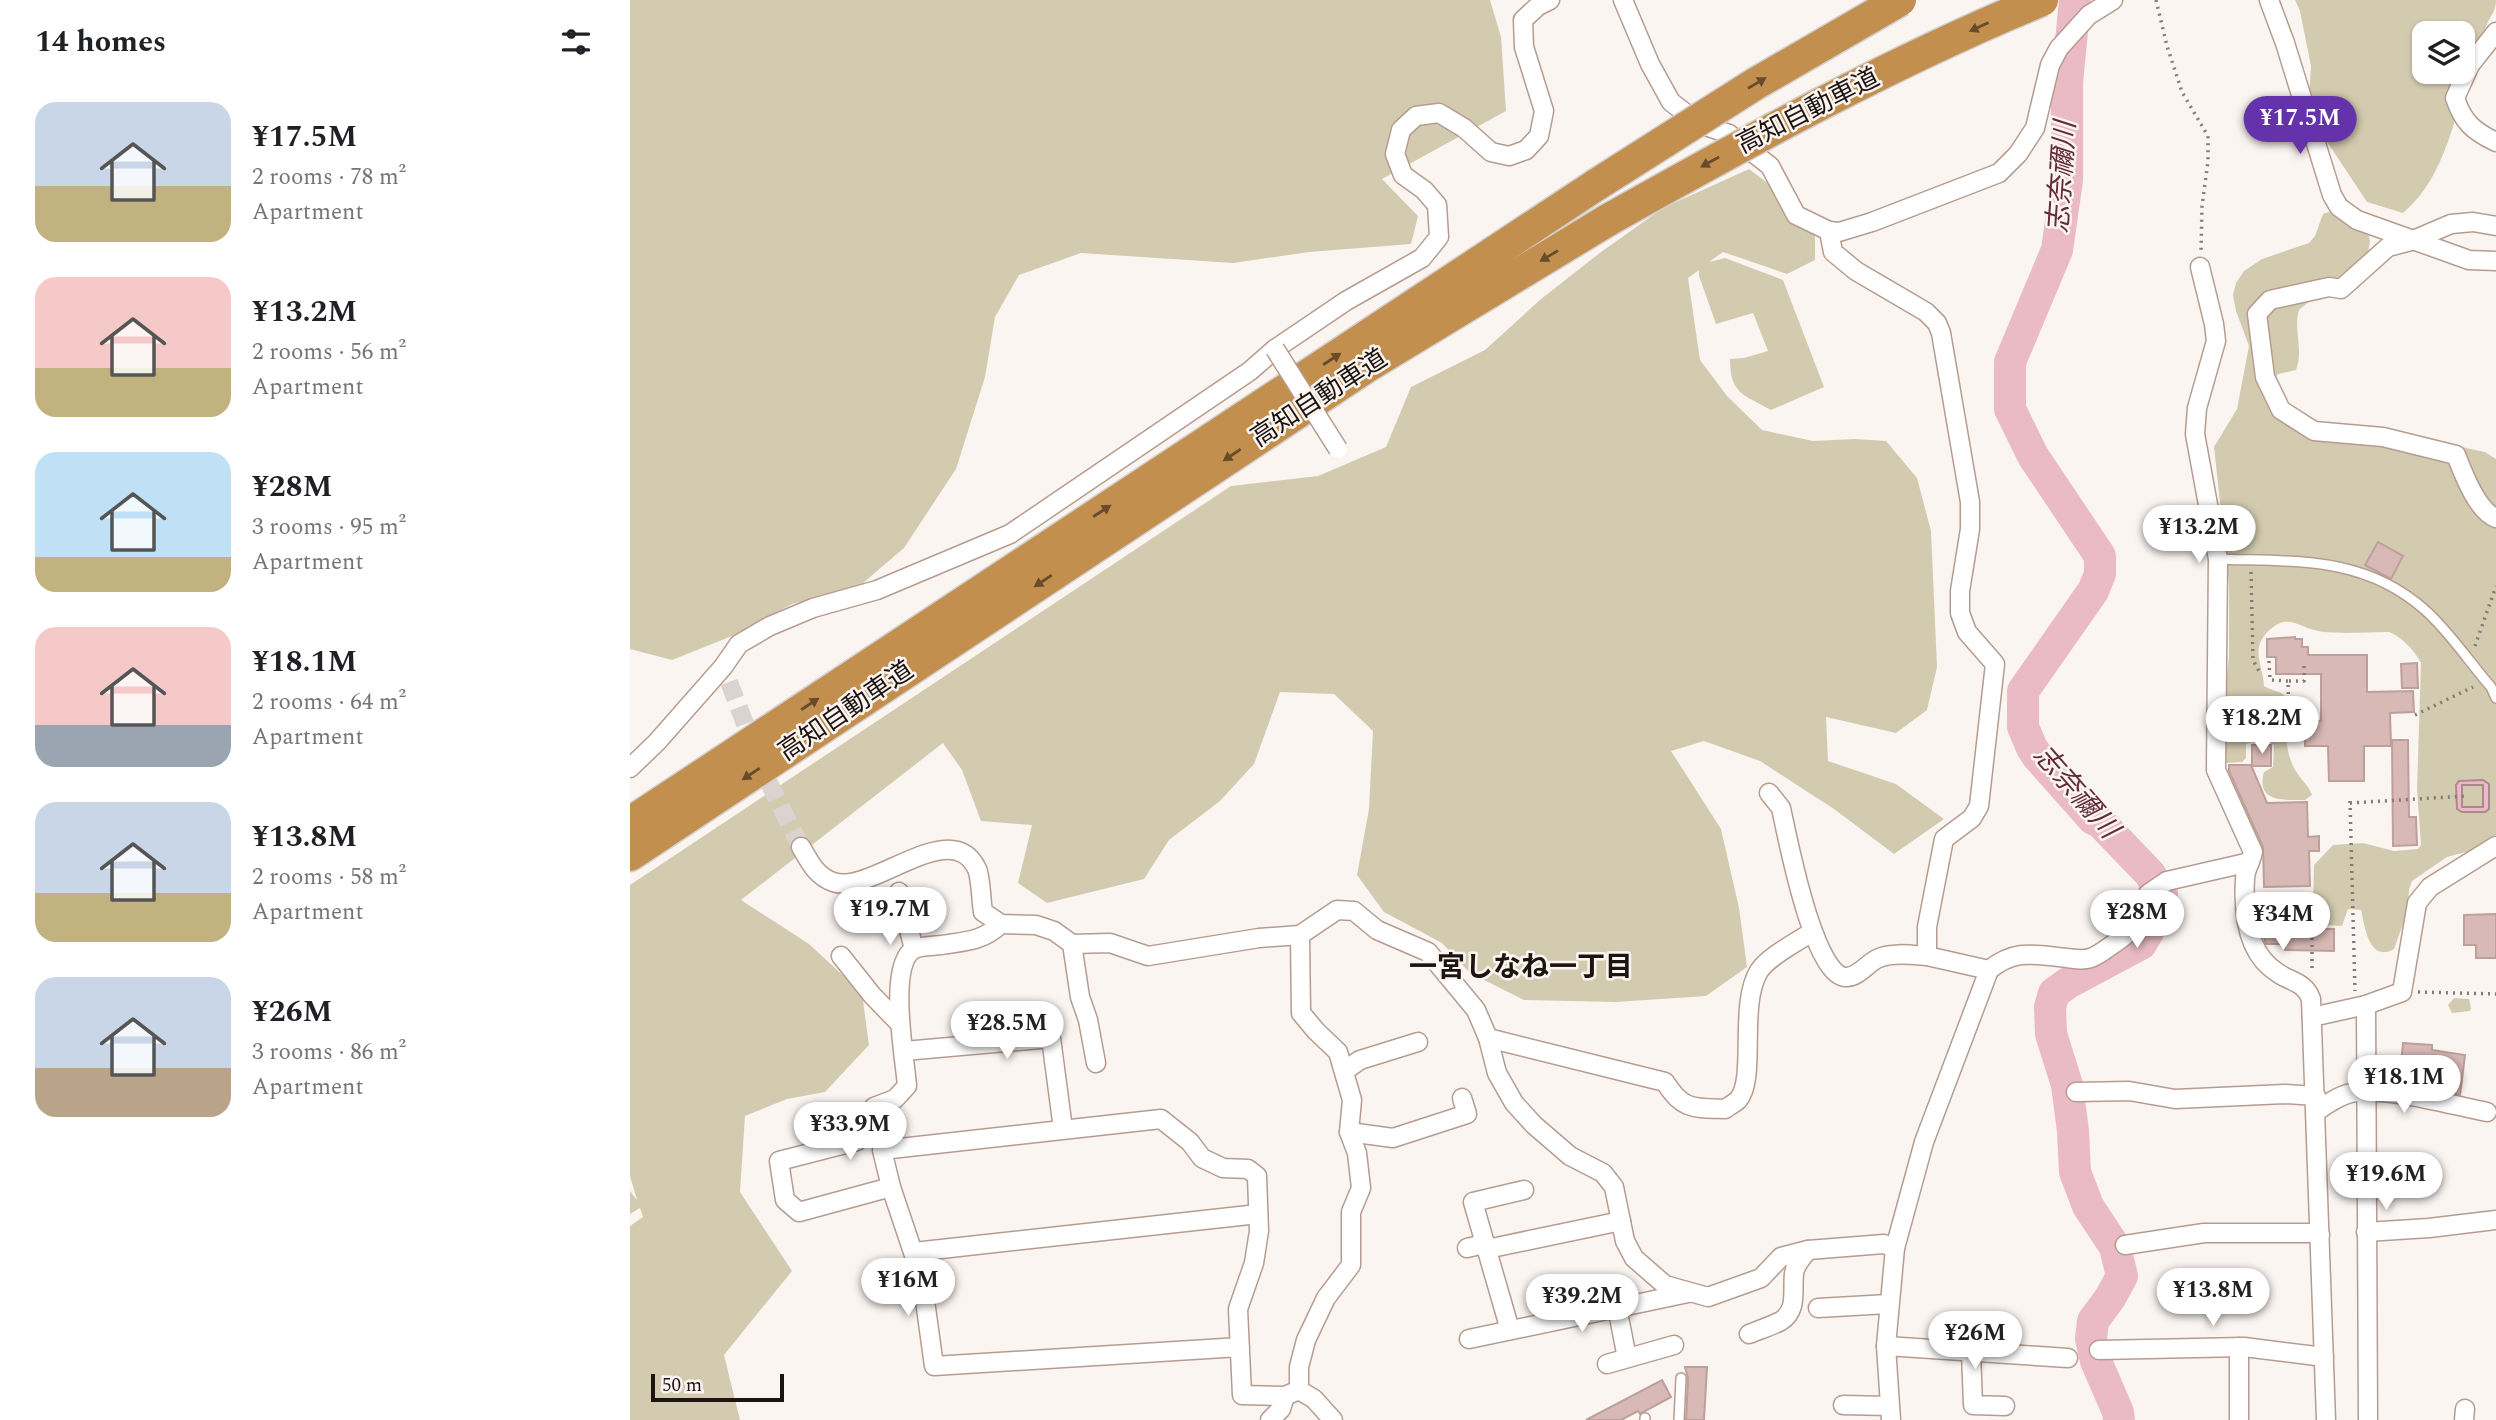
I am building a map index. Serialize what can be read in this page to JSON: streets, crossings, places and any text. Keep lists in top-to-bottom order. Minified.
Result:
{"streets":{"highway":["高知自動車道"]},"districts":["一宮しなね一丁目"],"water":["志奈禰川"],"scale_bar":"50 m","page":{"heading":"14 homes","list":[{"name":"¥17.5M","note":"2 rooms · 78 m² · Apartment"},{"name":"¥13.2M","note":"2 rooms · 56 m² · Apartment"},{"name":"¥28M","note":"3 rooms · 95 m² · Apartment"},{"name":"¥18.1M","note":"2 rooms · 64 m² · Apartment"},{"name":"¥13.8M","note":"2 rooms · 58 m² · Apartment"},{"name":"¥26M","note":"3 rooms · 86 m² · Apartment"}],"price":["¥17.5M","¥13.2M","¥18.2M","¥19.7M","¥28M","¥34M","¥28.5M","¥18.1M","¥33.9M","¥19.6M","¥16M","¥13.8M","¥39.2M","¥26M"],"scale":"50 m"}}
